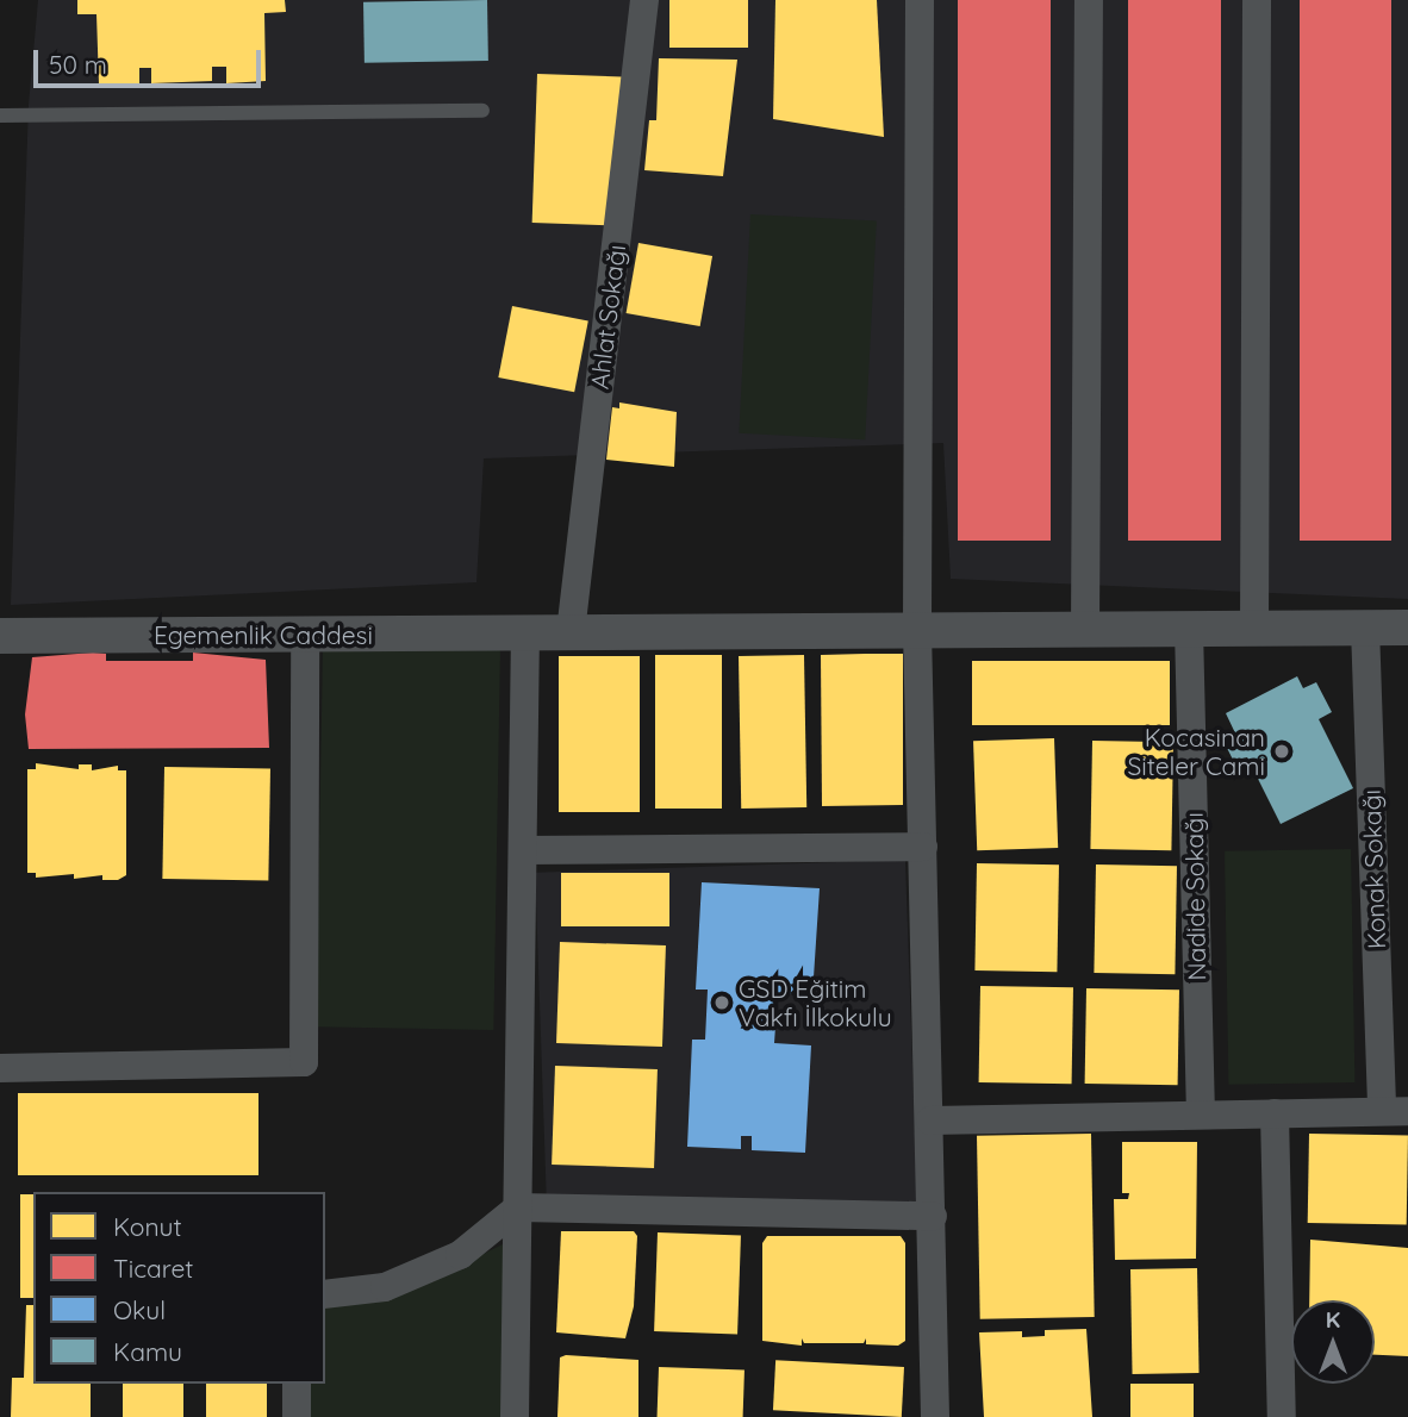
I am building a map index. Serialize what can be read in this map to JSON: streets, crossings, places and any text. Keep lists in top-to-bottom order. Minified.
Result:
{"streets":{"street":["Ahlat Sokağı","Egemenlik Caddesi","Konak Sokağı","Nadide Sokağı"]},"crossings":[["Ahlat Sokağı","Egemenlik Caddesi"],["Egemenlik Caddesi","Konak Sokağı"],["Egemenlik Caddesi","Nadide Sokağı"]],"places":["Kocasinan Siteler Cami","GSD Eğitim Vakfı İlkokulu"],"legend":["Konut","Ticaret","Okul","Kamu"],"scale_bar":"50 m","north":"top"}
